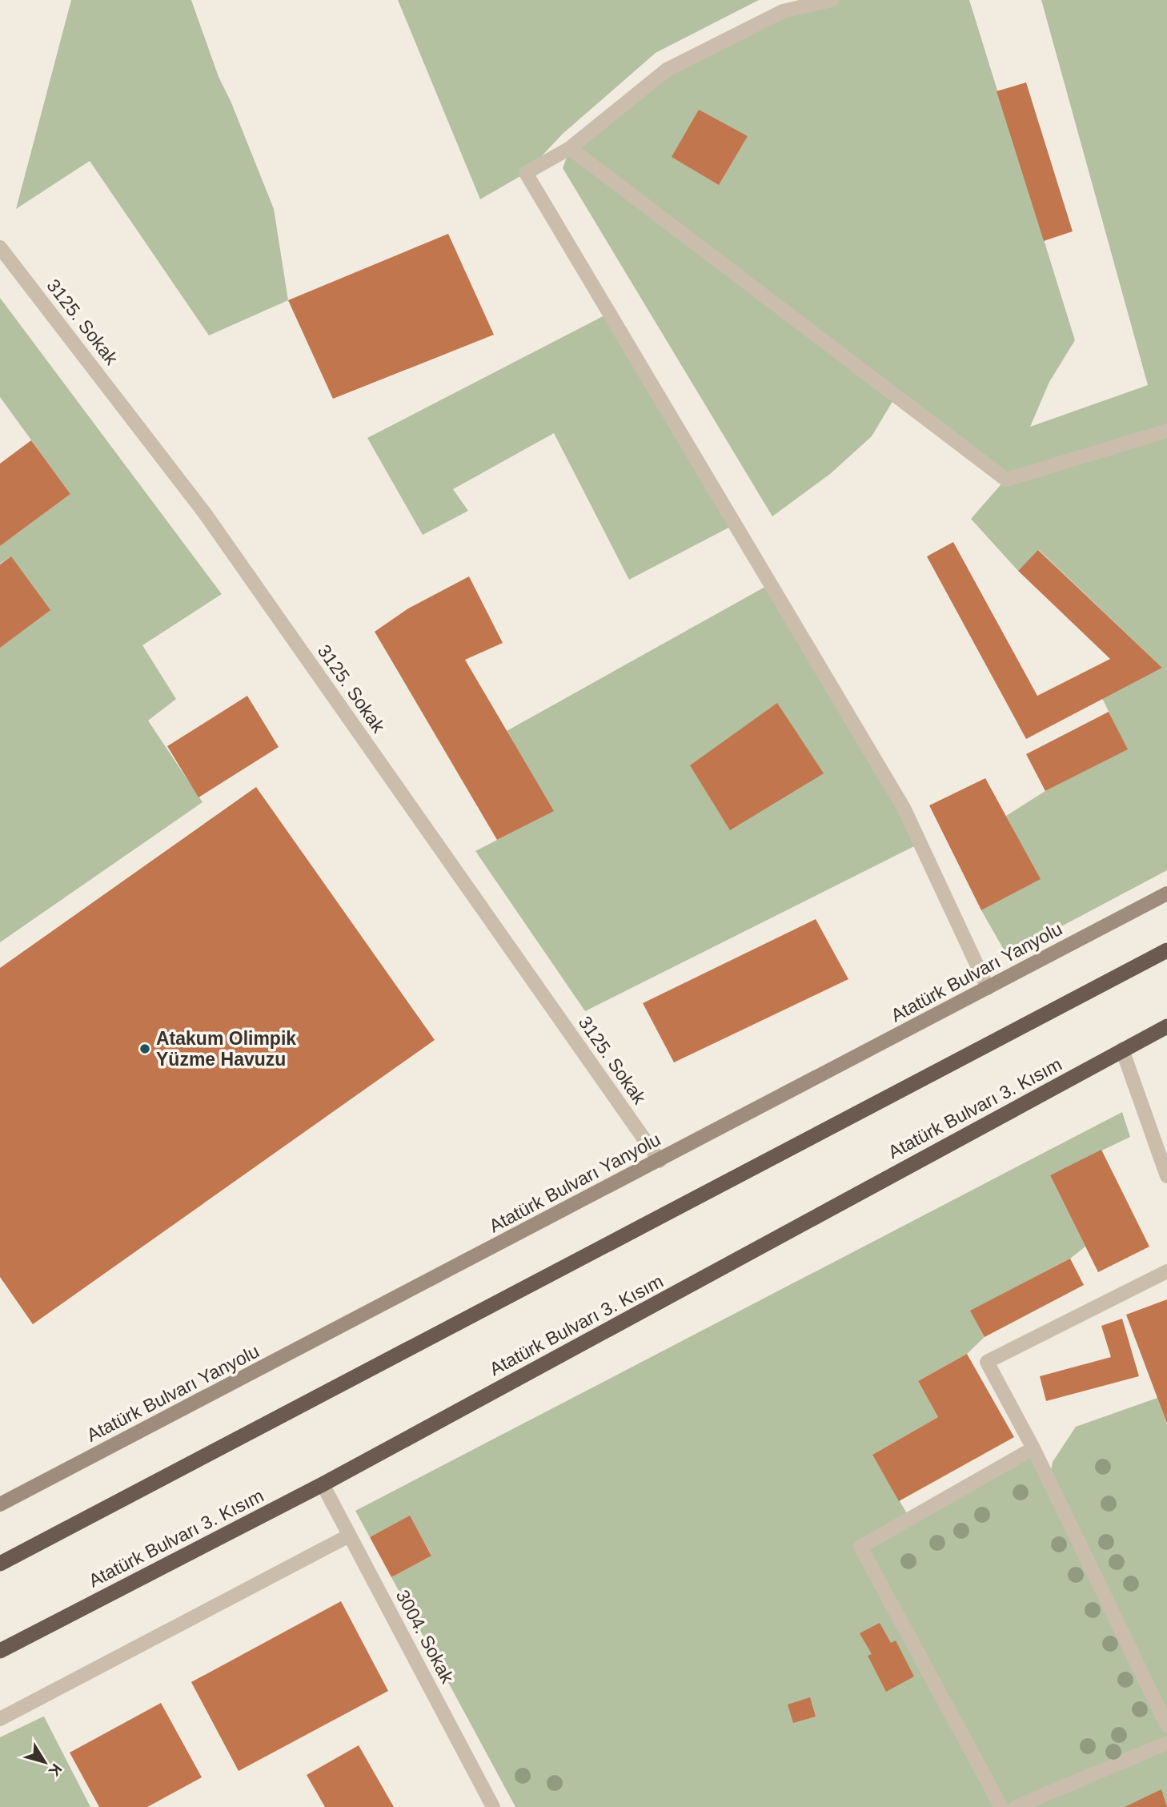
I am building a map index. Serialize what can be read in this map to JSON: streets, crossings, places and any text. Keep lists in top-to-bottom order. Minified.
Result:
{"streets":{"highway":["Atatürk Bulvarı 3. Kısım"],"main road":["Atatürk Bulvarı Yanyolu"],"street":["3125. Sokak","3004. Sokak"]},"crossings":[["3125. Sokak","Atatürk Bulvarı Yanyolu"],["Atatürk Bulvarı 3. Kısım","3004. Sokak"]],"places":["Atakum Olimpik Yüzme Havuzu"],"north":"bottom right"}
